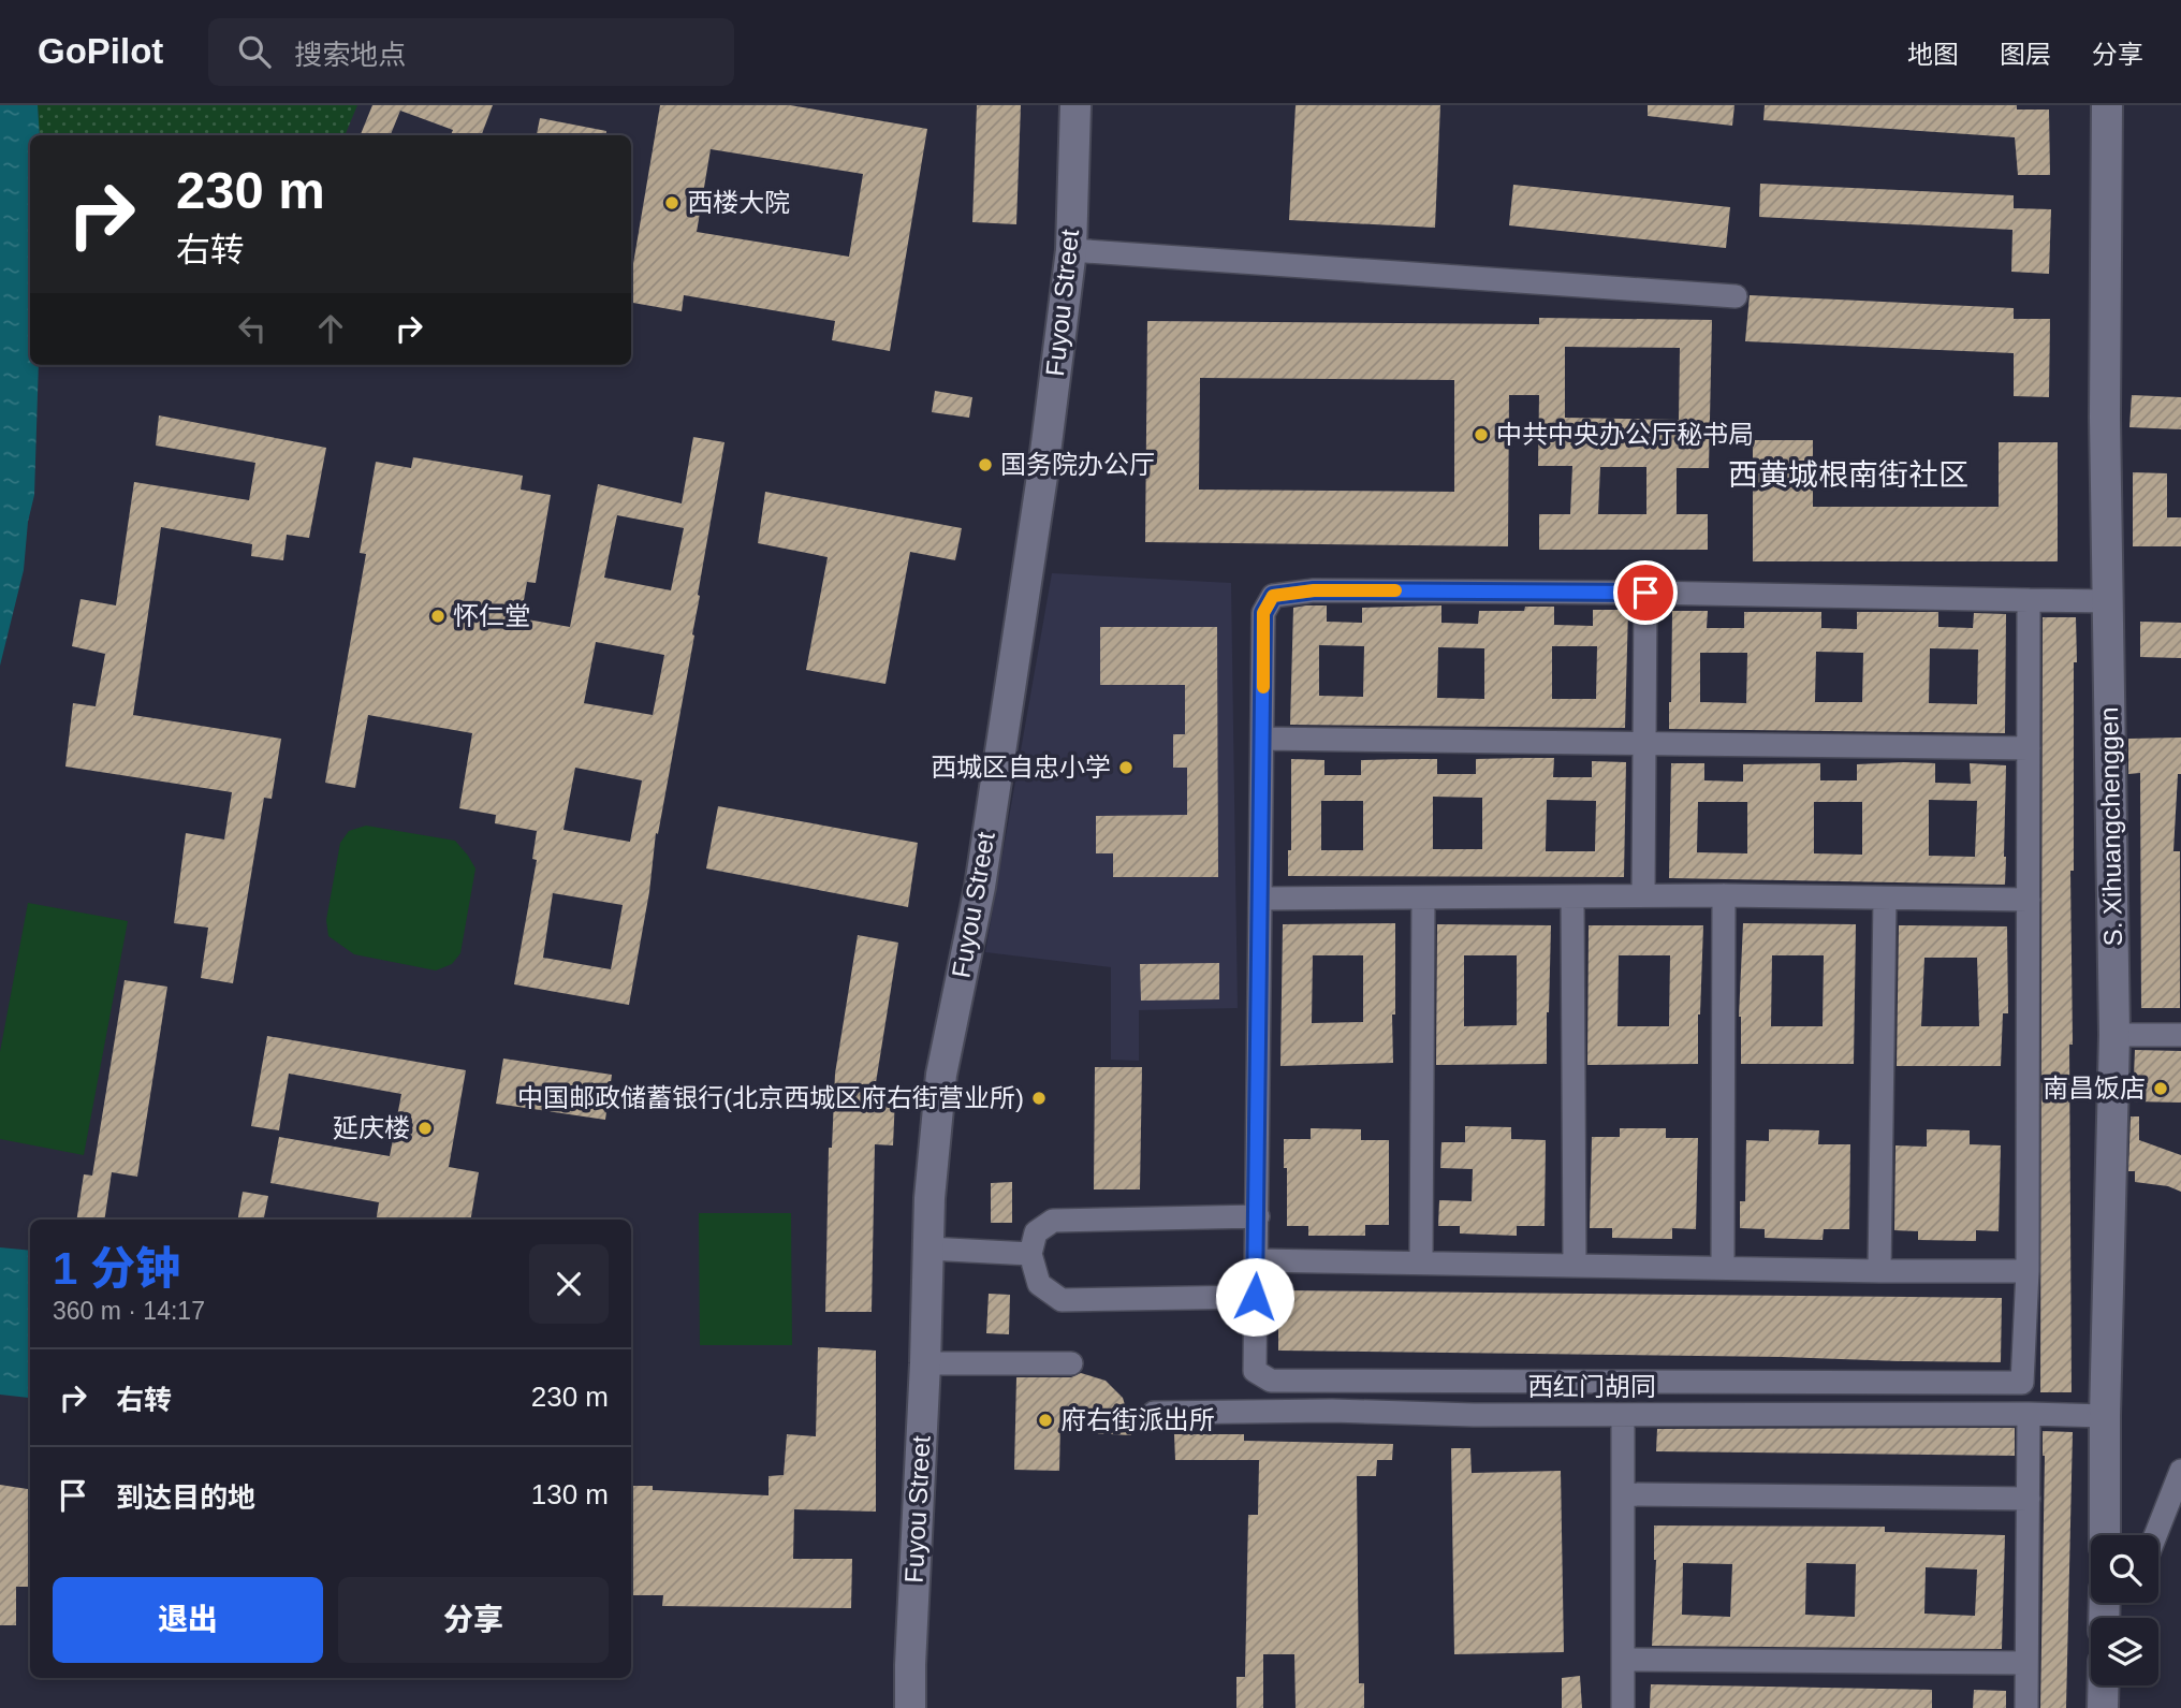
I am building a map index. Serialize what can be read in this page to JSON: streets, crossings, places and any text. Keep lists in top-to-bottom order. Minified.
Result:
{"streets":{"main road":["Fuyou Street","S. Xihuangchenggen"],"street":["西红门胡同"]},"crossings":[["S. Xihuangchenggen","西红门胡同"]],"districts":["西黄城根南街社区"],"places":["西楼大院","中共中央办公厅秘书局","国务院办公厅","怀仁堂","西城区自忠小学","南昌饭店","中国邮政储蓄银行(北京西城区府右街营业所)","延庆楼","府右街派出所"],"page":{"header":"GoPilot","search":"搜索地点","nav":["地图","图层","分享"],"turn":["230 m","右转"],"heading":["1 分钟","360 m · 14:17"],"list":[{"name":"右转","value":"230 m"},{"name":"到达目的地","value":"130 m"}],"buttons":["退出","分享"]}}
